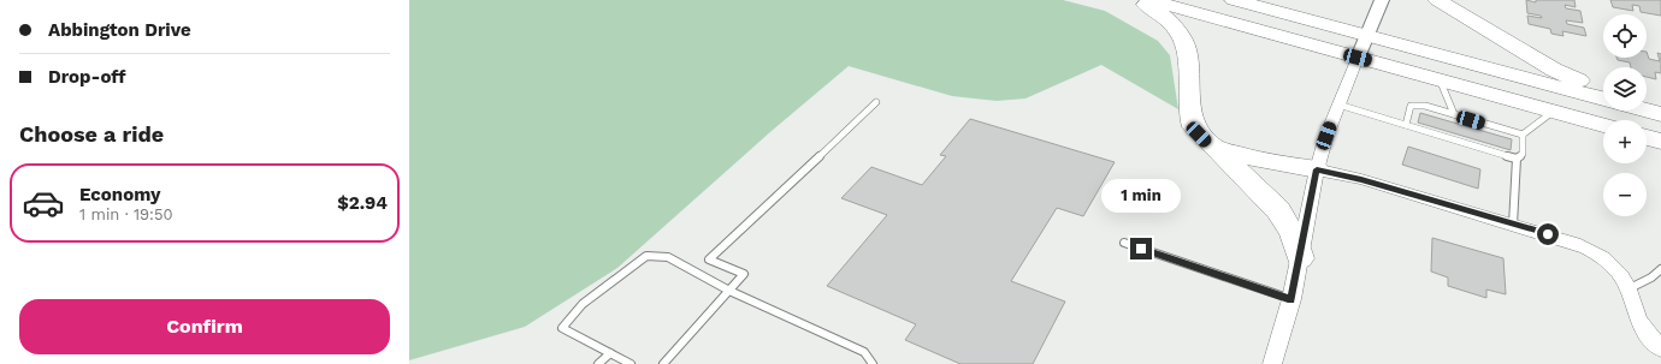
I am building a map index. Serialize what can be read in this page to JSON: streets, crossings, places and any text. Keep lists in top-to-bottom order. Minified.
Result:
{"page":{"banner":["Abbington Drive","Drop-off"],"map_buttons":["+","−"],"heading":"Choose a ride","list":[{"name":"Economy","note":"1 min · 19:50","value":"$2.94"}],"bubble":"1 min","buttons":"Confirm"}}
